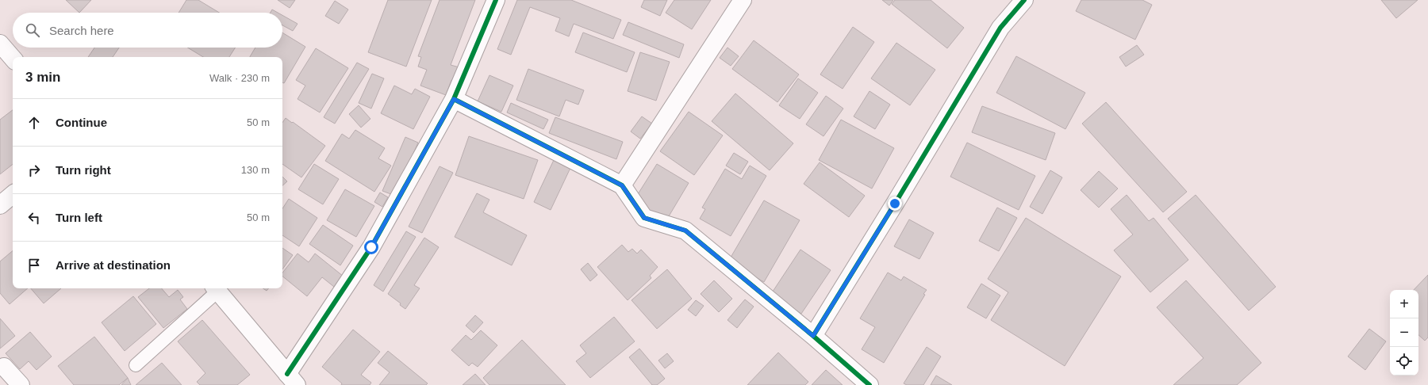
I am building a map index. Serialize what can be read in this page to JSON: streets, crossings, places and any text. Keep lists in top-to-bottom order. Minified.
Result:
{"page":{"search":"Search here","heading":["3 min","Walk · 230 m"],"list":[["Continue","50 m"],["Turn right","130 m"],["Turn left","50 m"],"Arrive at destination"],"map_buttons":["+","−"]}}
